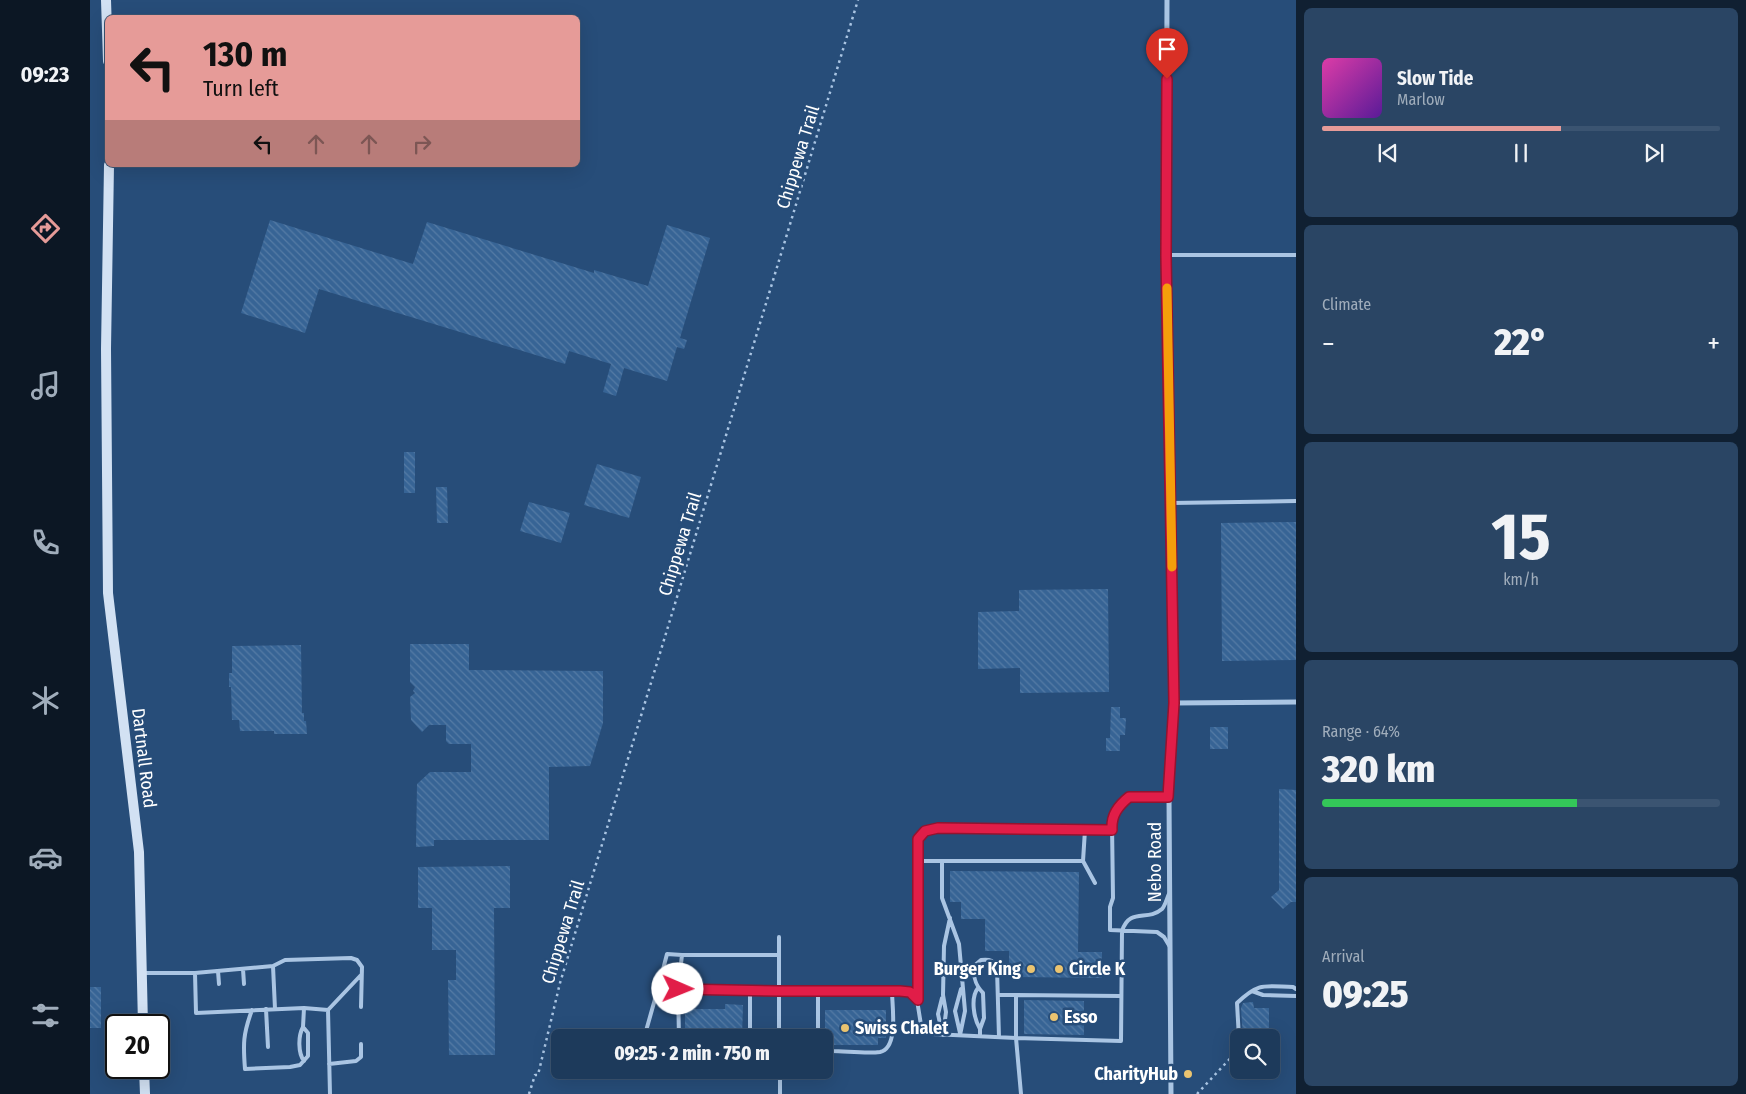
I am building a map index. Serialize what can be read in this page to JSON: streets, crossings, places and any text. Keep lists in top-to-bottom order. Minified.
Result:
{"streets":{"street":["Dartnall Road","Nebo Road"],"path":["Chippewa Trail"]},"places":["Burger King","Circle K","Esso","Swiss Chalet","CharityHub"],"page":{"tabs":"09:23","turn":["130 m","Turn left"],"song":["Slow Tide","Marlow"],"tile":["Climate",["15","km/h"],["Range · 64%","320 km"],["Arrival","09:25"]],"heat":["−","22°","+"],"limit":"20","trip":"09:25 · 2 min · 750 m"}}
